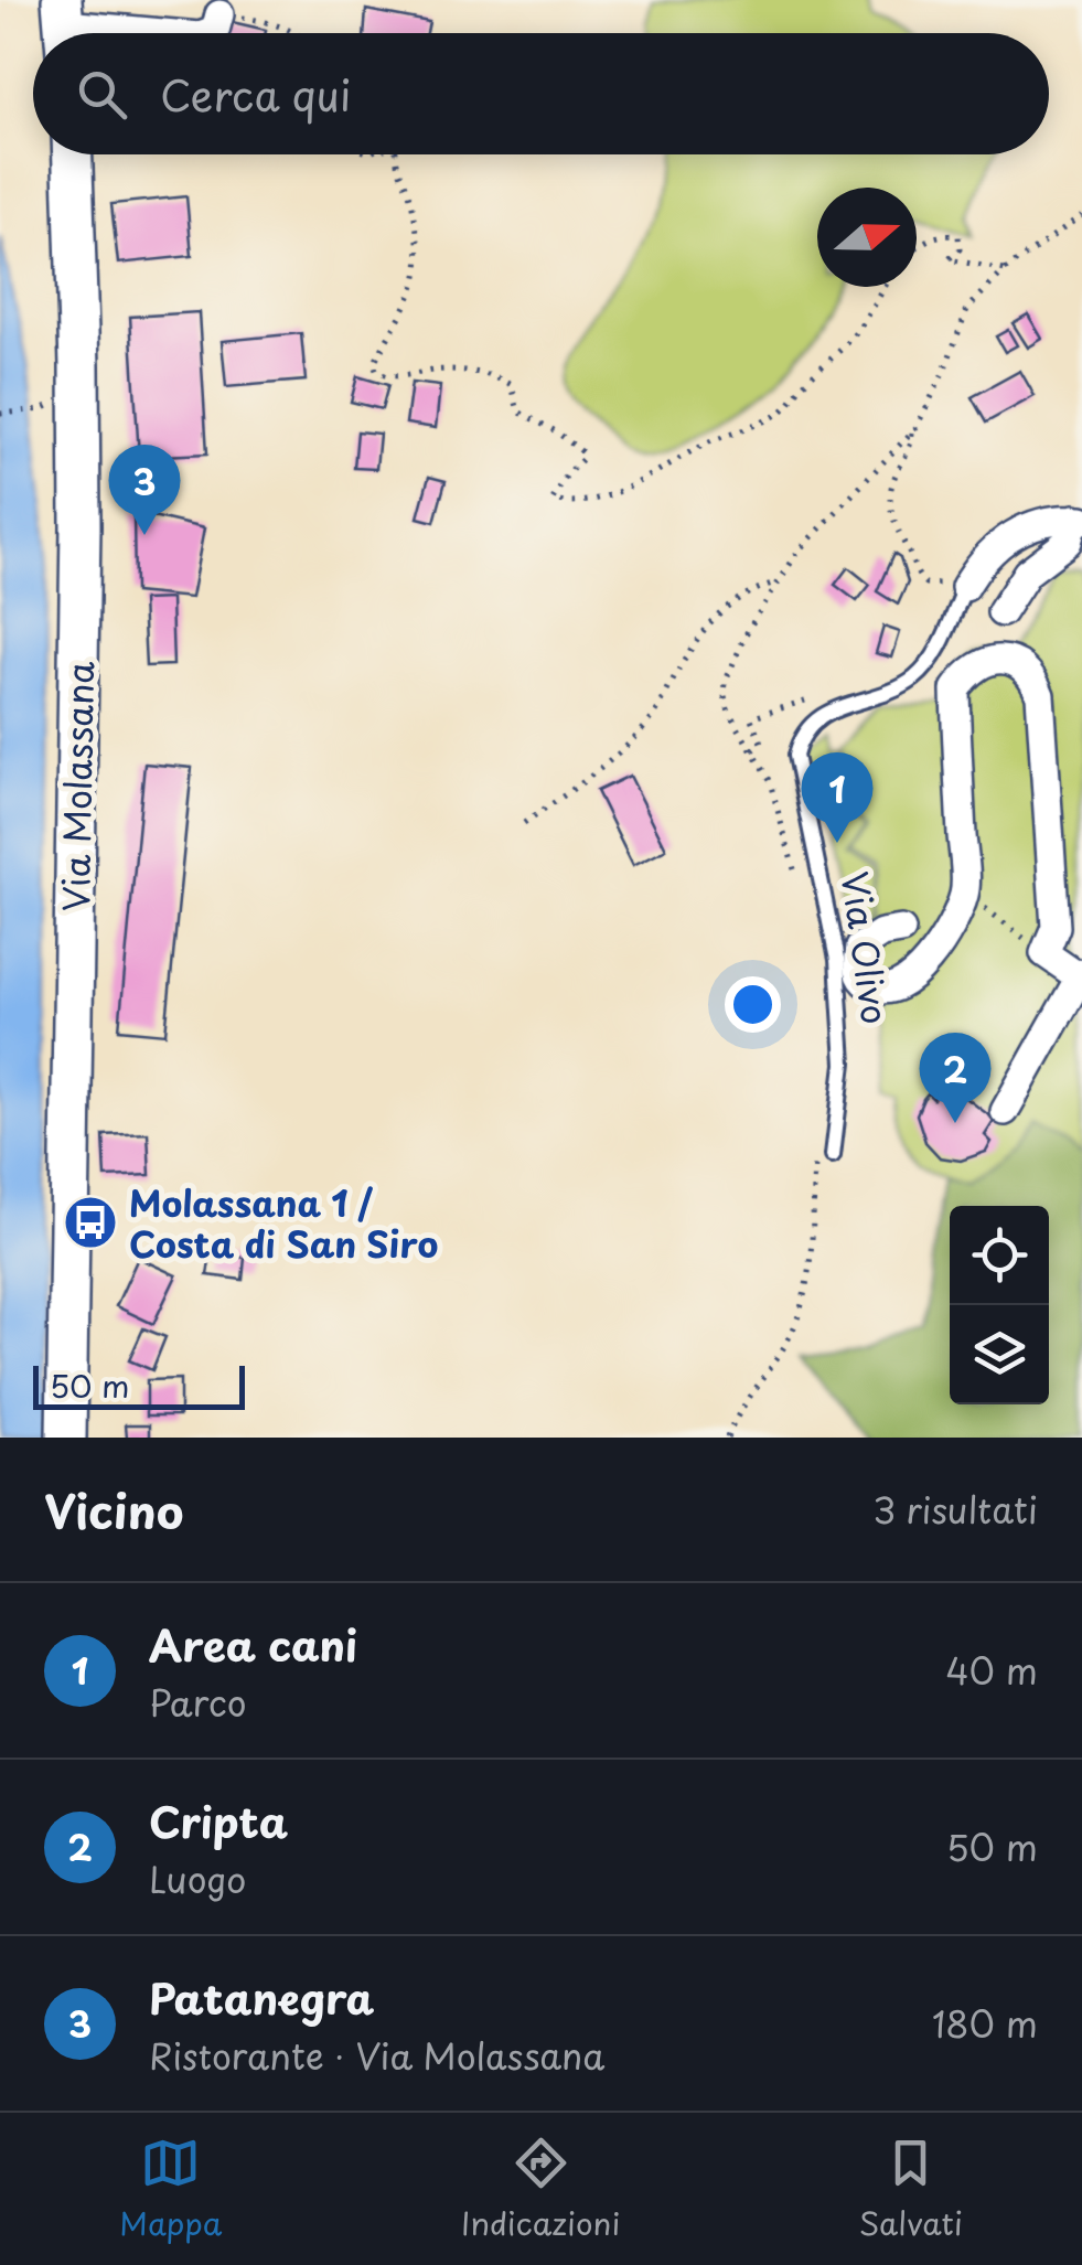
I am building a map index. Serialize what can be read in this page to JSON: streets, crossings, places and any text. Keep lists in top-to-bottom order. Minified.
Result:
{"streets":{"main road":["Via Molassana"],"lane":["Via Olivo"]},"places":{"bus stop":["Molassana 1 / Costa di San Siro"]},"scale_bar":"50 m","north":"right","page":{"search":"Cerca qui","pins":["3","1","2"],"scale":"50 m","heading":["Vicino","3 risultati"],"list":[{"mark":"1","name":"Area cani","note":"Parco","value":"40 m"},{"mark":"2","name":"Cripta","note":"Luogo","value":"50 m"},{"mark":"3","name":"Patanegra","note":"Ristorante · Via Molassana","value":"180 m"}],"nav":["Mappa","Indicazioni","Salvati"]}}
